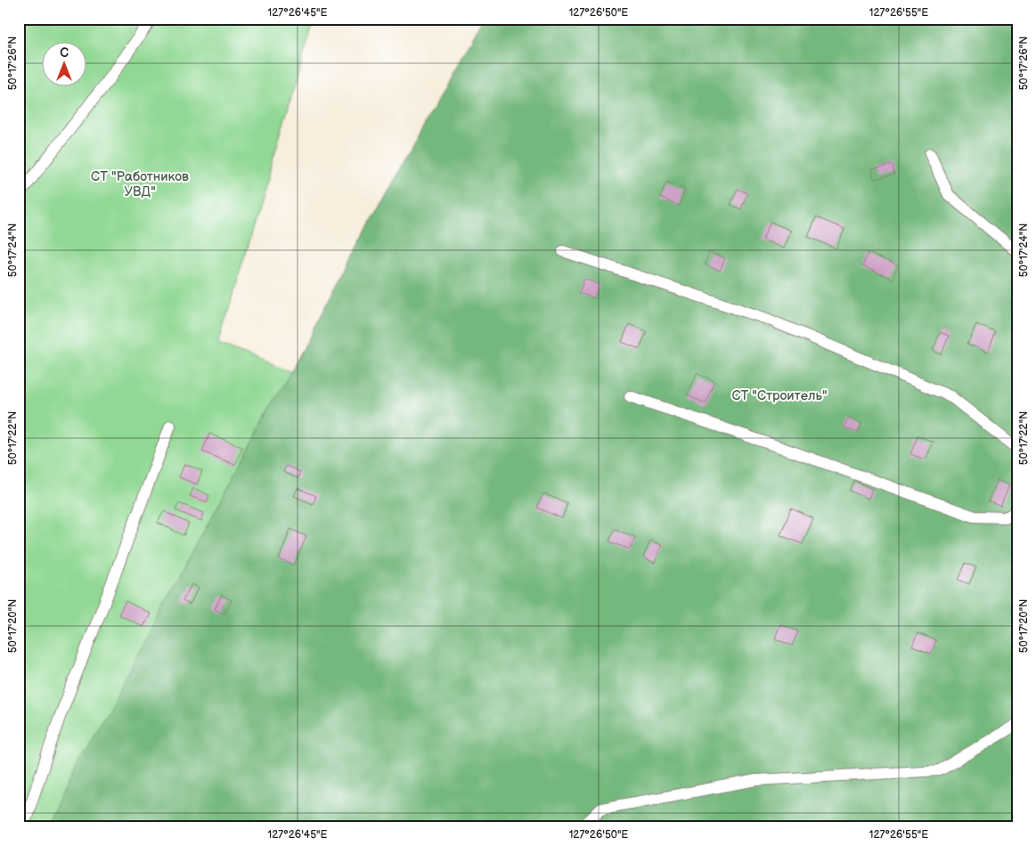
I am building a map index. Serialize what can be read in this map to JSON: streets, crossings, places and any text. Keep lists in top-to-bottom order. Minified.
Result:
{"parks":["СТ \"Работников УВД\"","СТ \"Строитель\""],"north":"top","coordinates":["127°26'45\"E","127°26'50\"E","127°26'55\"E","50°17'26\"N","50°17'24\"N","50°17'22\"N","50°17'20\"N"]}
